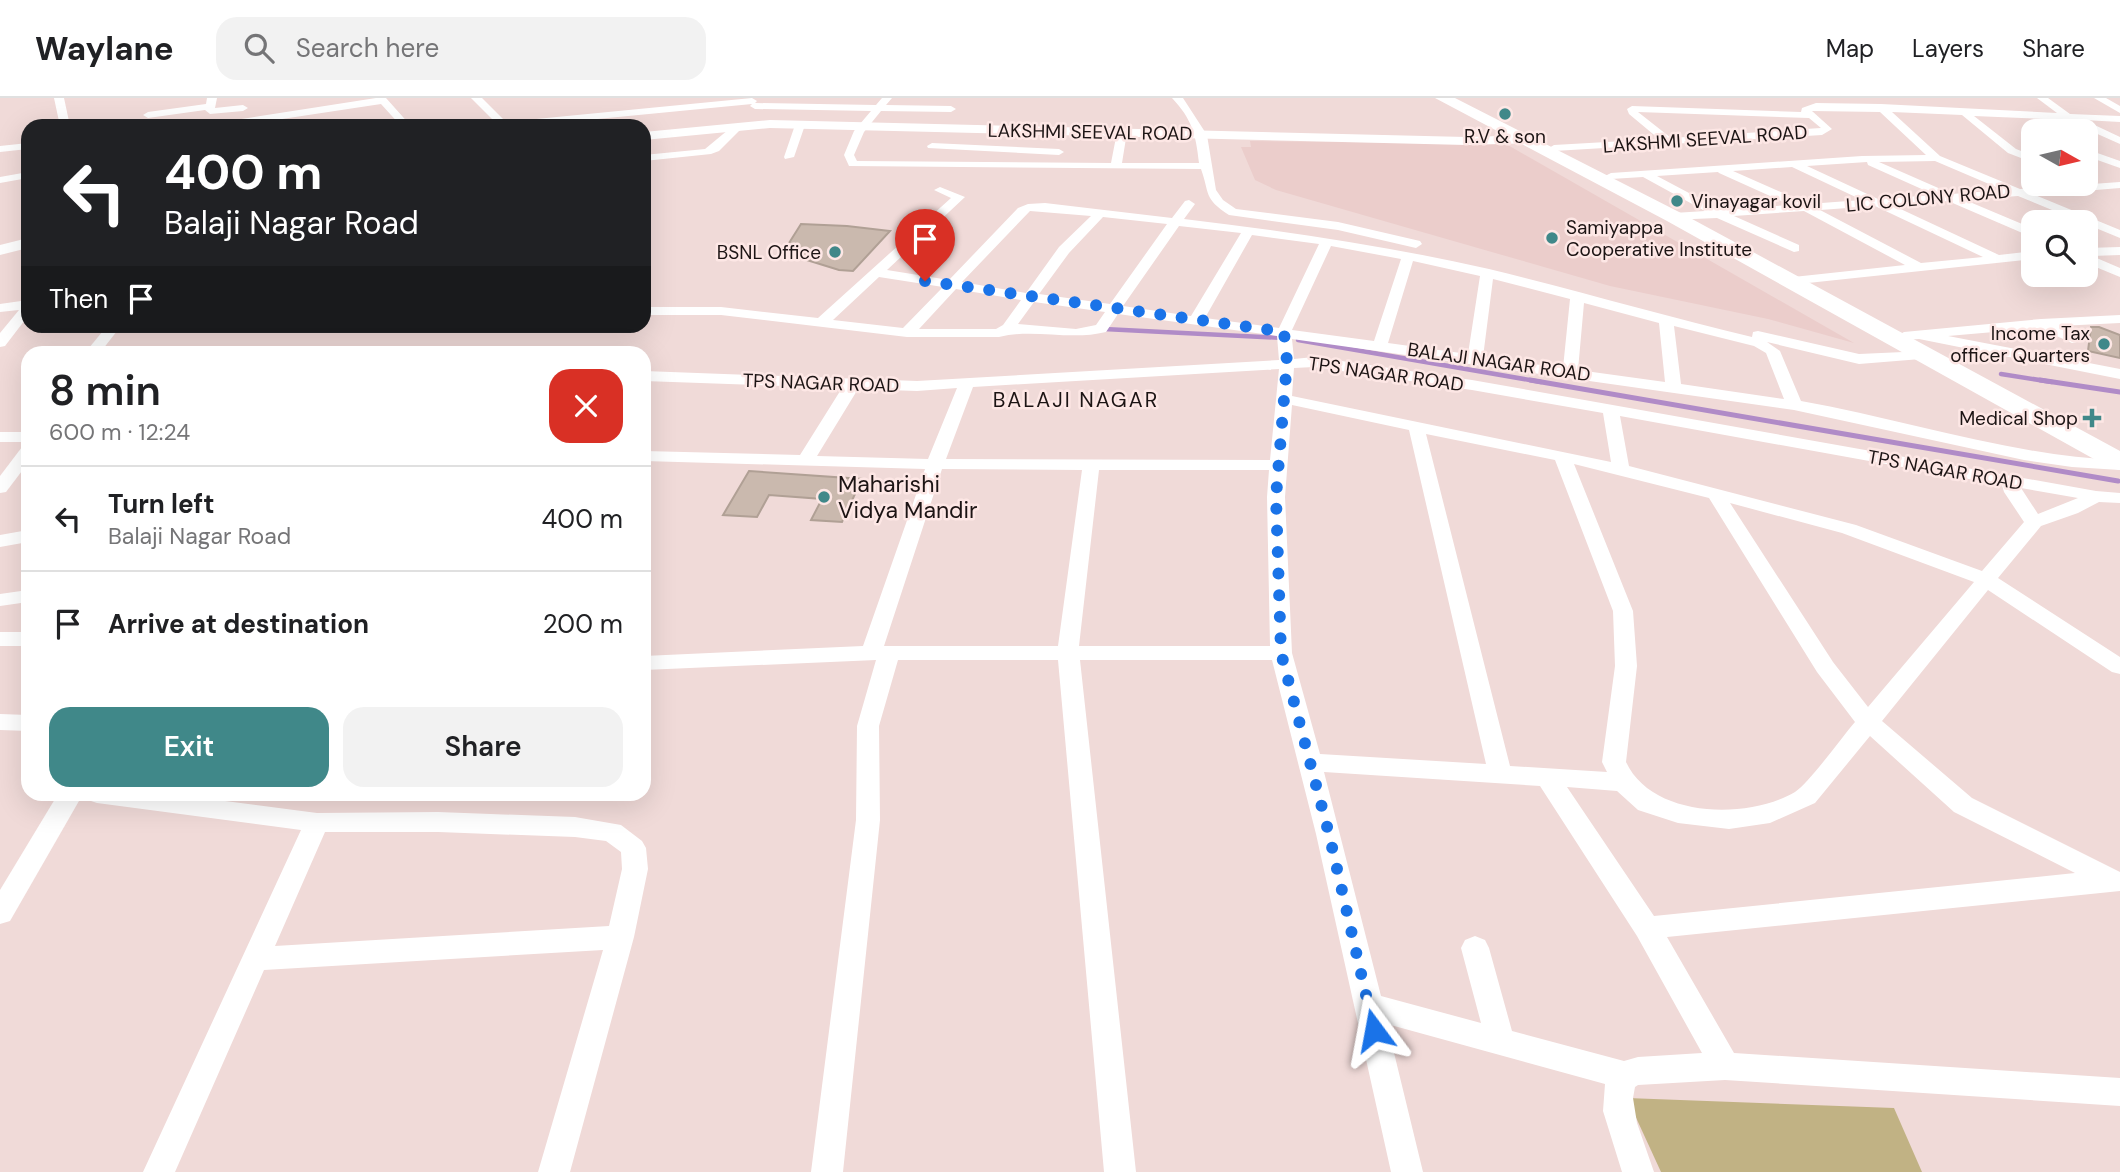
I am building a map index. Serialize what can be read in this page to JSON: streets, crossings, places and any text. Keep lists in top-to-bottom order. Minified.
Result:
{"streets":{"street":["LAKSHMI SEEVAL ROAD","LIC COLONY ROAD","BALAJI NAGAR ROAD","TPS NAGAR ROAD"]},"crossings":[["BALAJI NAGAR ROAD","TPS NAGAR ROAD"]],"districts":["BALAJI NAGAR"],"places":{"other":["R.V & son","Vinayagar kovil","Samiyappa Cooperative Institute","BSNL Office","Income Tax officer Quarters","Maharishi Vidya Mandir"],"health":["Medical Shop"]},"north":"right","page":{"header":"Waylane","search":"Search here","nav":["Map","Layers","Share"],"turn":["400 m","Balaji Nagar Road"],"then":"Then","heading":["8 min","600 m · 12:24"],"list":[{"name":"Turn left","note":"Balaji Nagar Road","value":"400 m"},{"name":"Arrive at destination","value":"200 m"}],"buttons":["Exit","Share"]}}
